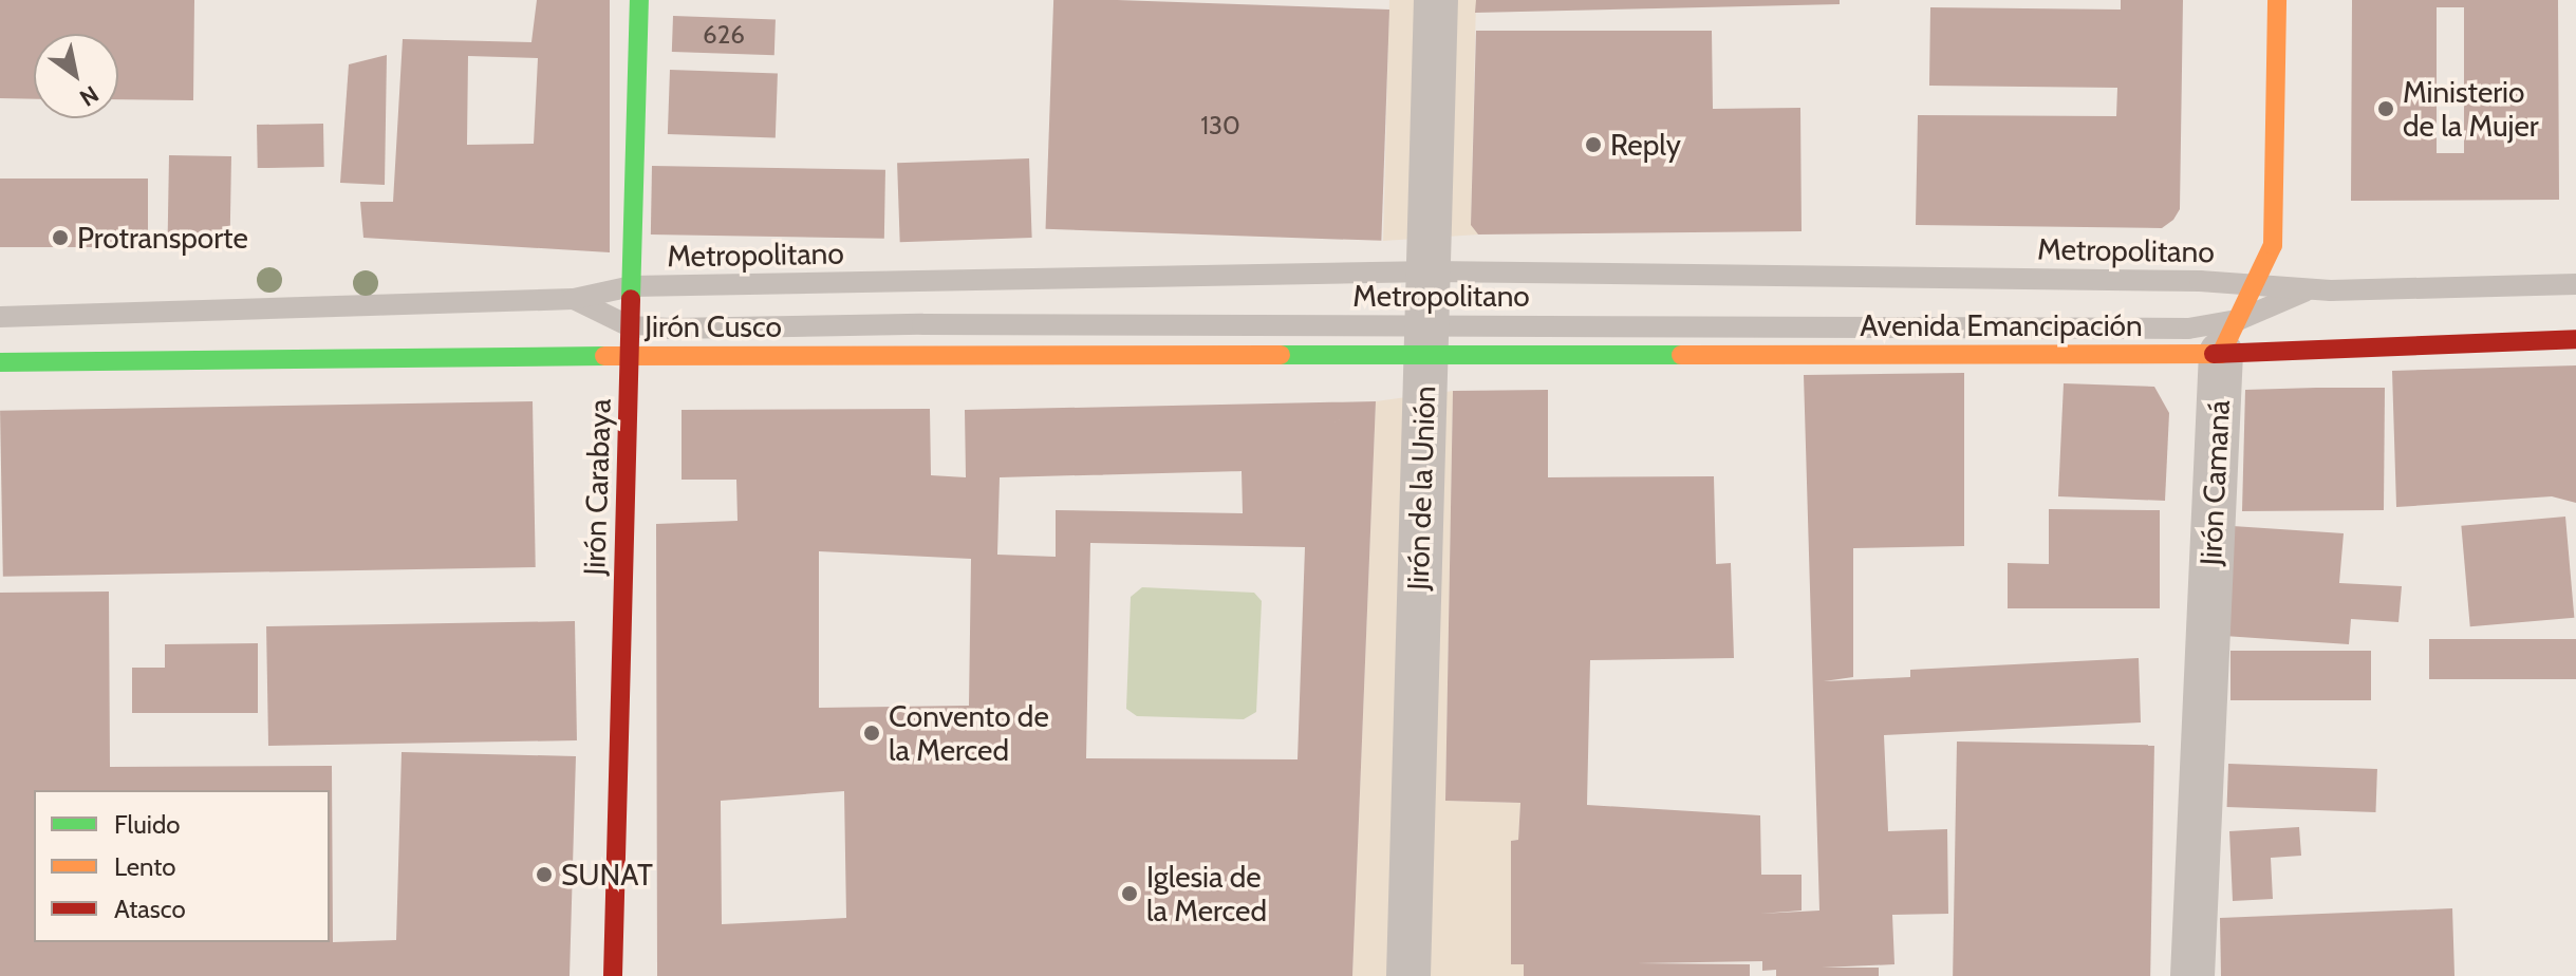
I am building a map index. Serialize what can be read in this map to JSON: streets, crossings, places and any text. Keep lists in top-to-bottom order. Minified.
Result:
{"streets":{"street":["Avenida Emancipación","Jirón Cusco","Jirón Camaná","Jirón Carabaya","Jirón de la Unión"],"lane":["Metropolitano"]},"crossings":[["Metropolitano","Avenida Emancipación"],["Metropolitano","Jirón Cusco"],["Metropolitano","Jirón Camaná"],["Metropolitano","Jirón Carabaya"],["Metropolitano","Jirón de la Unión"],["Avenida Emancipación","Jirón Cusco"],["Avenida Emancipación","Jirón Camaná"],["Avenida Emancipación","Jirón de la Unión"],["Jirón Cusco","Jirón Carabaya"],["Jirón Cusco","Jirón de la Unión"]],"places":["Ministerio de la Mujer","Reply","Protransporte","Convento de la Merced","SUNAT","Iglesia de la Merced"],"house_numbers":["626","130"],"legend":["Fluido","Lento","Atasco"],"north":"bottom right"}
